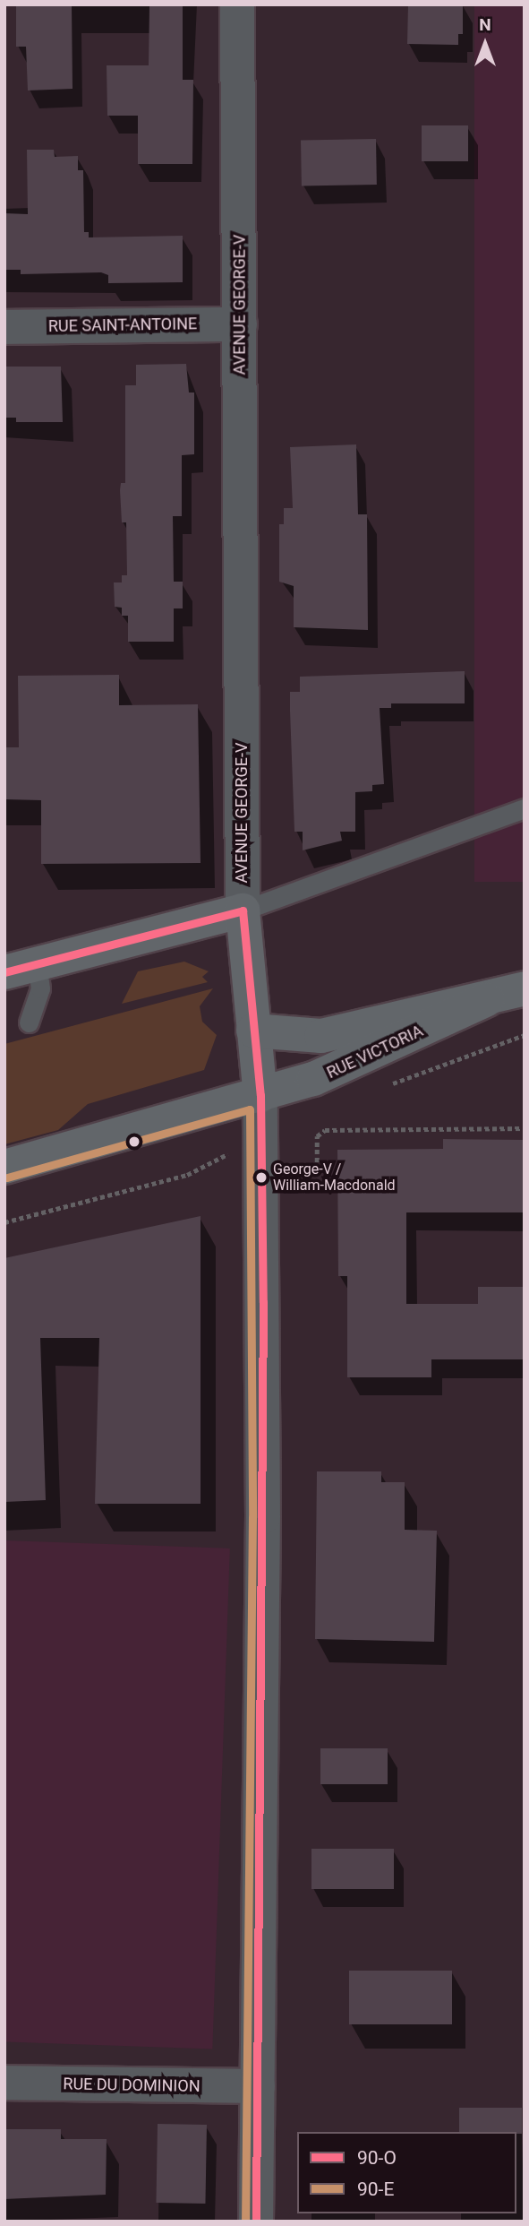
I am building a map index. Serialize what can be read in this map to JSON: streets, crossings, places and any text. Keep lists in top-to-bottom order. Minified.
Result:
{"streets":{"main road":["AVENUE GEORGE-V","RUE VICTORIA"],"street":["RUE SAINT-ANTOINE","RUE DU DOMINION"]},"crossings":[["AVENUE GEORGE-V","RUE SAINT-ANTOINE"],["AVENUE GEORGE-V","RUE VICTORIA"],["AVENUE GEORGE-V","RUE DU DOMINION"]],"places":["George-V / William-Macdonald"],"lines":["transit line 90-O","transit line 90-E"],"legend":["90-O","90-E"],"north":"top"}
